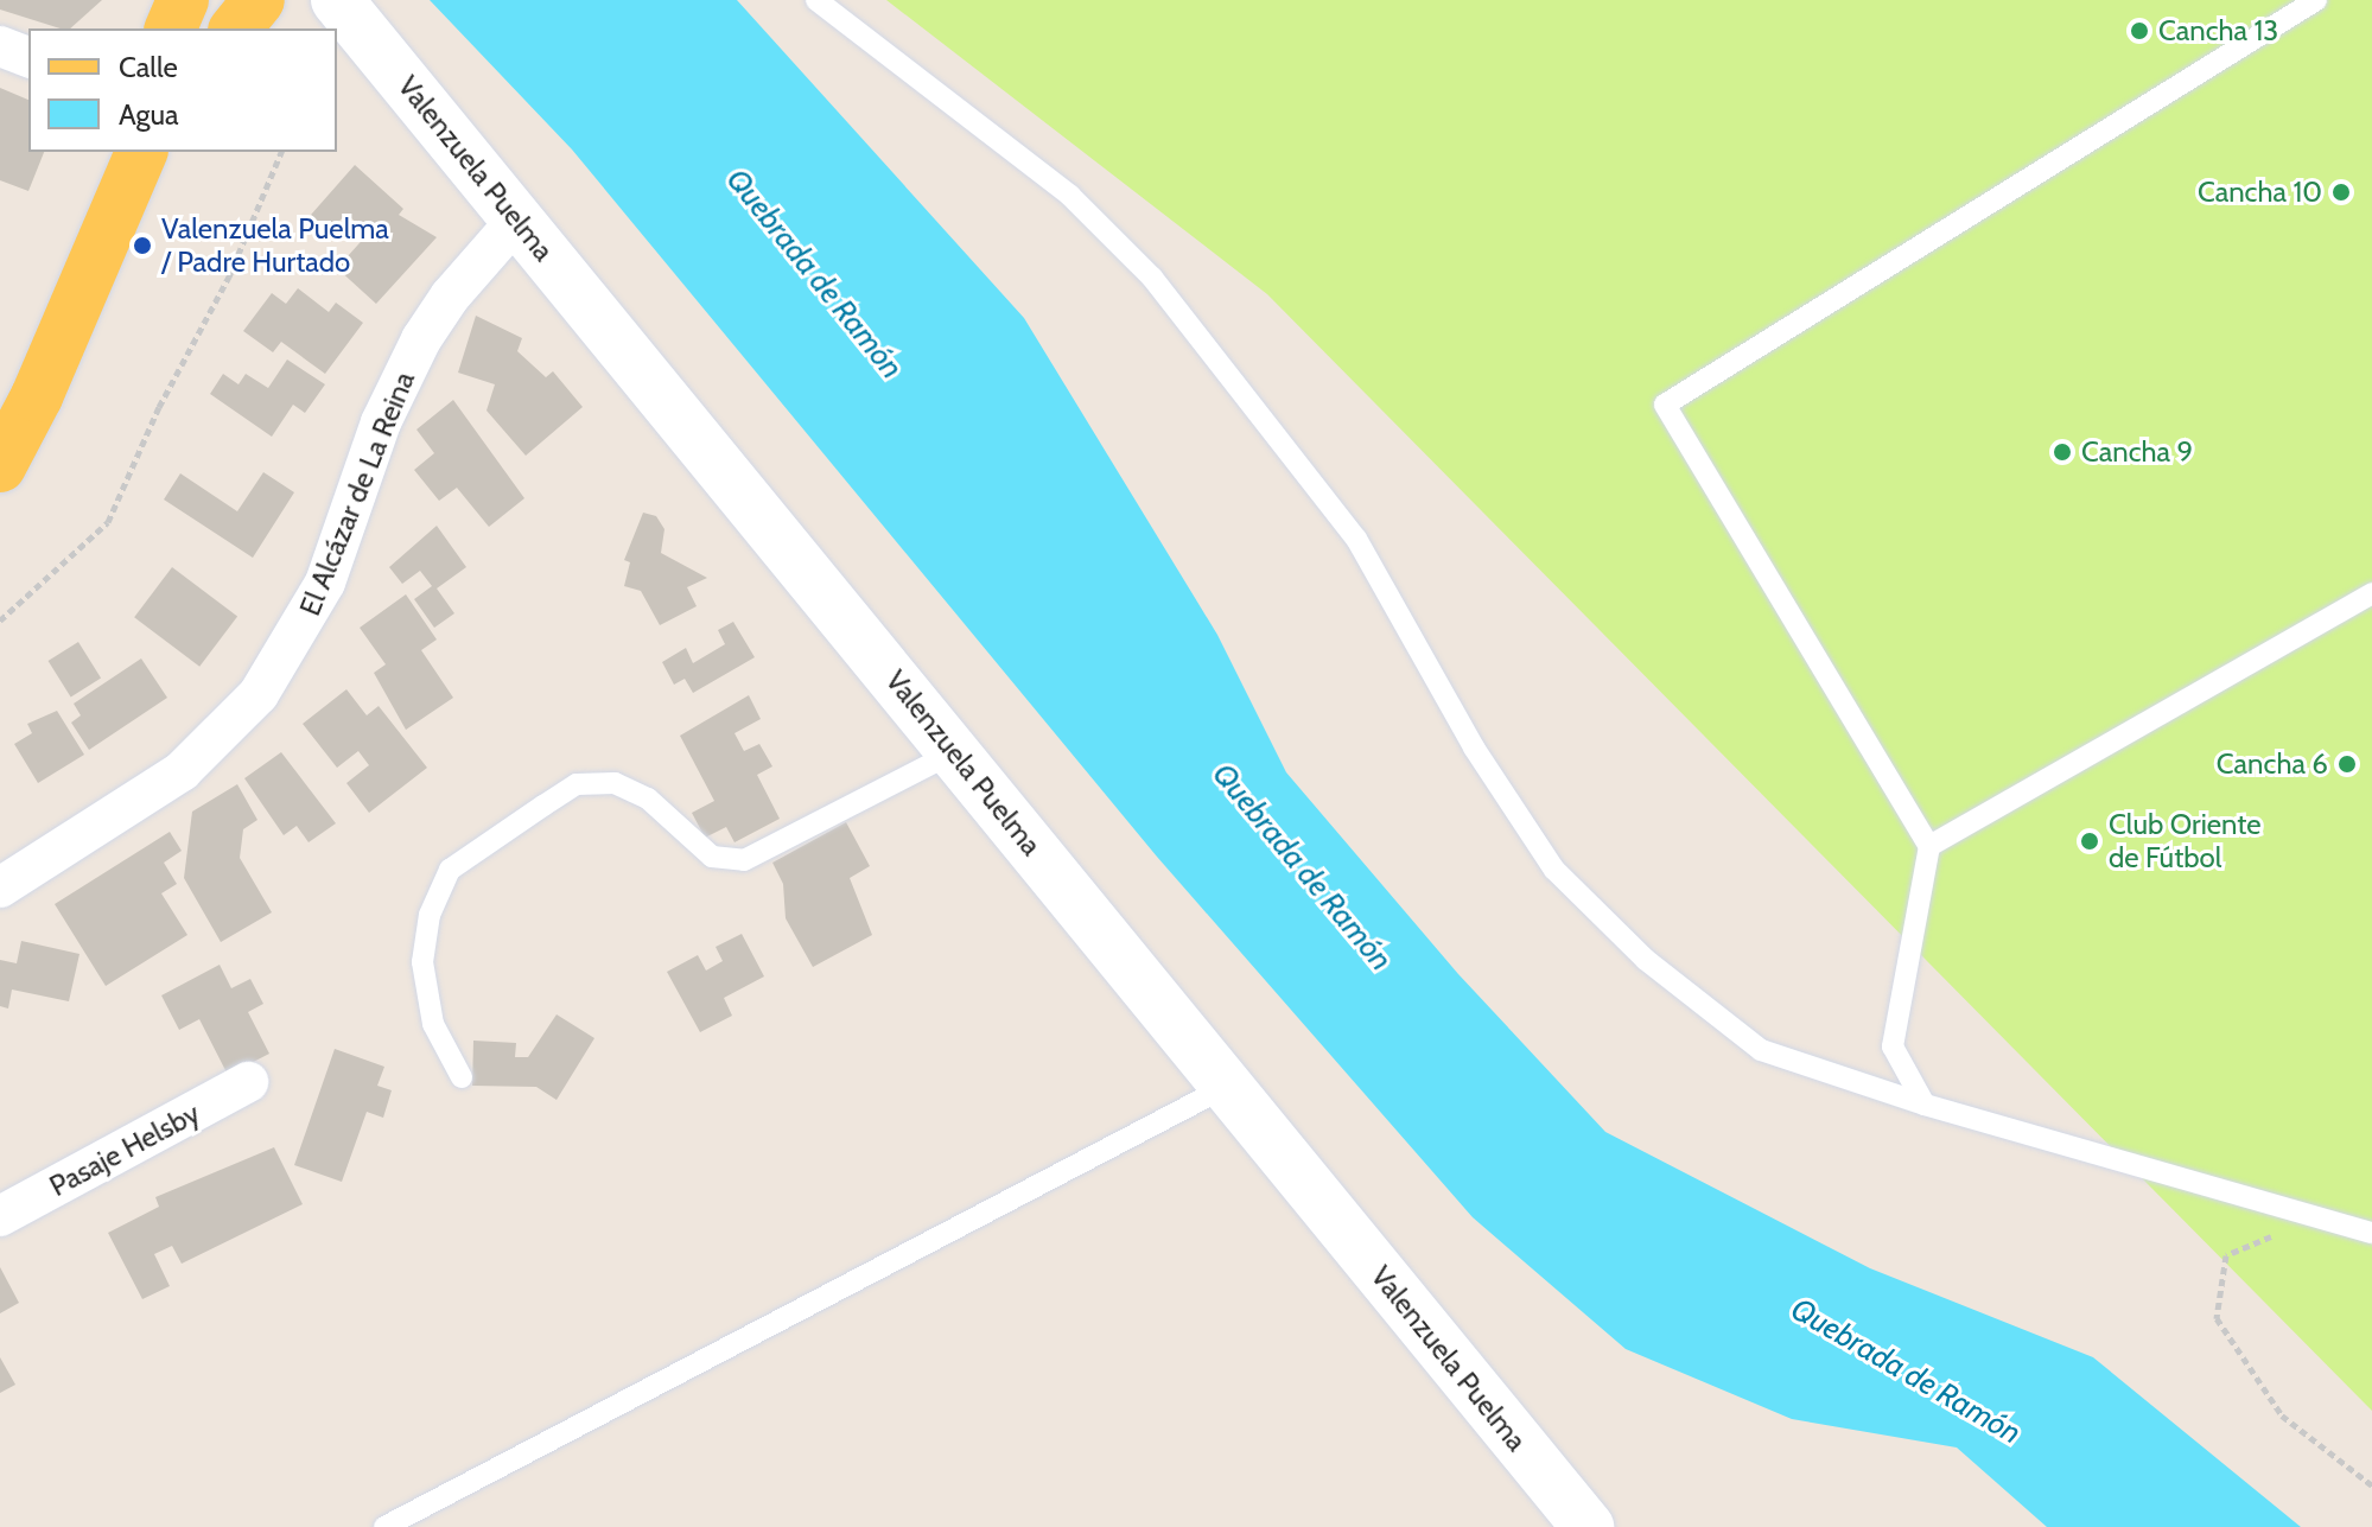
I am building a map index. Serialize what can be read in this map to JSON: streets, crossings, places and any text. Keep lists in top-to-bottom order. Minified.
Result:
{"streets":{"street":["Valenzuela Puelma","El Alcázar de La Reina","Pasaje Helsby"]},"crossings":[["Valenzuela Puelma","El Alcázar de La Reina"]],"water":["Quebrada de Ramón"],"places":["Cancha 13","Cancha 10","Valenzuela Puelma / Padre Hurtado","Cancha 9","Cancha 6","Club Oriente de Fútbol"],"legend":["Calle","Agua"]}
